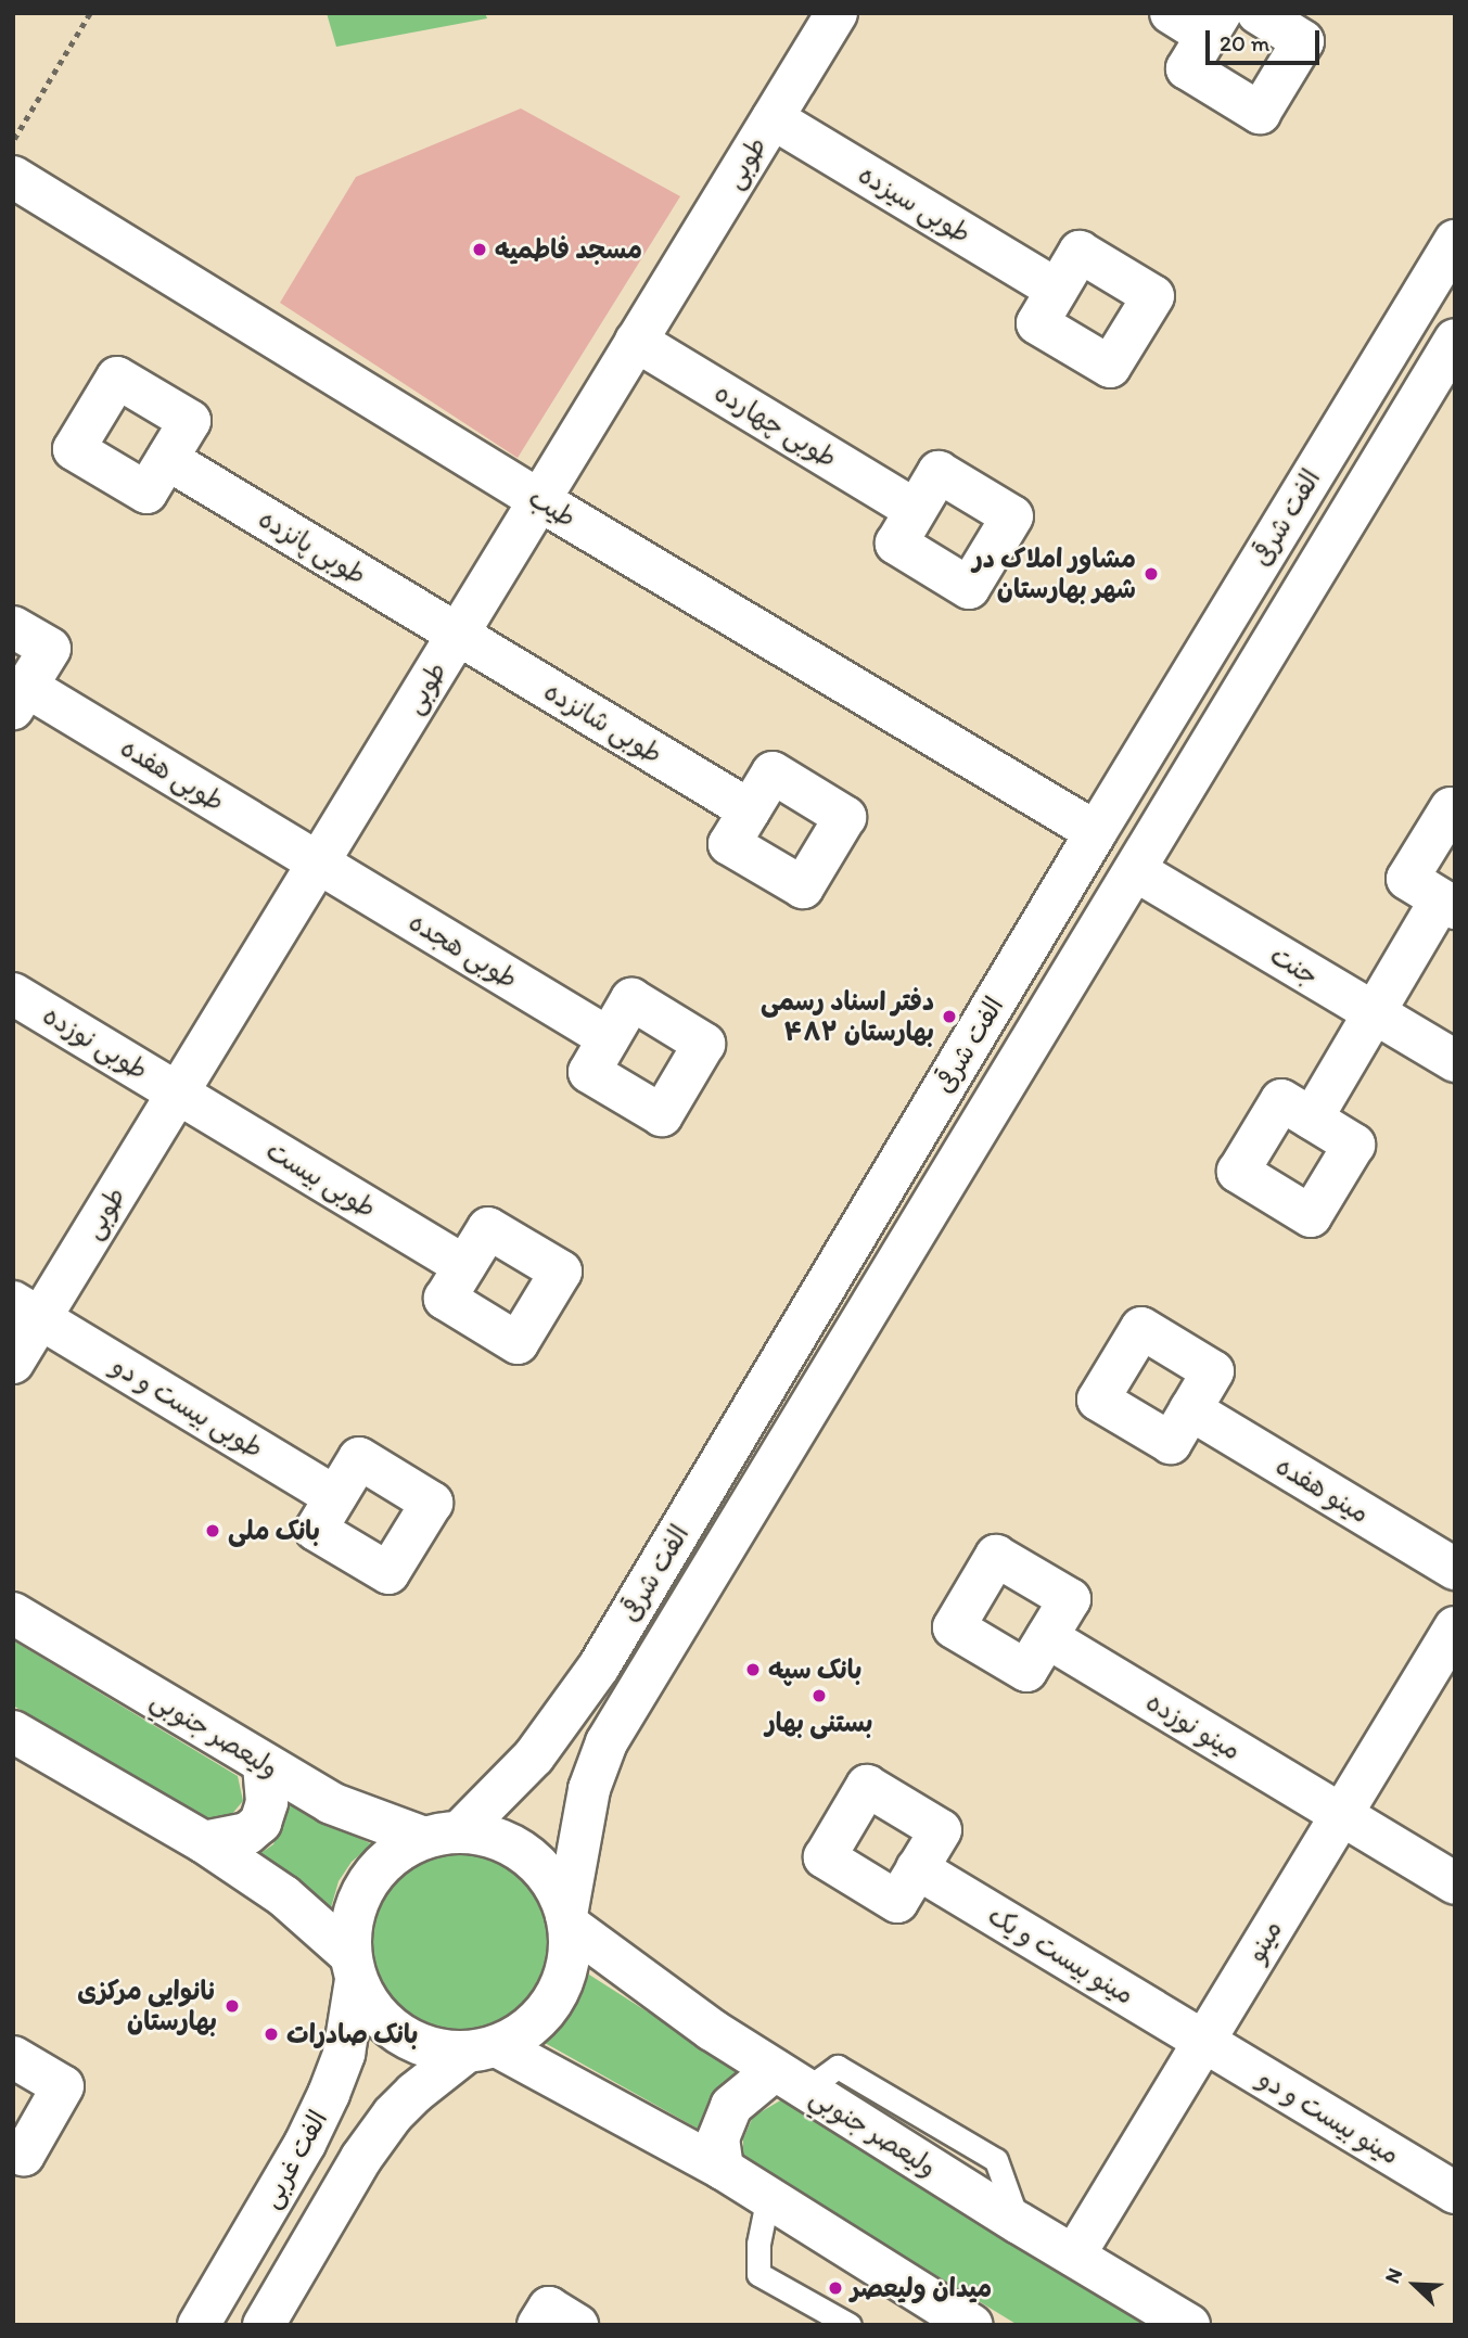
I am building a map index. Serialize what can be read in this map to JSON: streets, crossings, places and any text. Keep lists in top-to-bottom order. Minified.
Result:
{"streets":{"street":["طوبی","طوبی سیزده","طوبی چهارده","طیب","الفت شرقی","طوبی پانزده","طوبی شانزده","طوبی هفده","طوبی هجده","جنت","طوبی نوزده","طوبی بیست","طوبی بیست و دو","مینو هفده","مینو نوزده","وليعصر جنوبي","مینو","مینو بیست و یک","مینو بیست و دو","الفت غربی"]},"crossings":[["طوبی","طوبی سیزده"],["طوبی","طوبی چهارده"],["طوبی","طیب"],["طوبی","طوبی پانزده"],["طوبی","طوبی شانزده"],["طوبی","طوبی هفده"],["طوبی","طوبی هجده"],["طوبی","طوبی نوزده"],["طوبی","طوبی بیست"],["طوبی","طوبی بیست و دو"],["طیب","الفت شرقی"],["الفت شرقی","جنت"],["الفت شرقی","وليعصر جنوبي"],["الفت شرقی","الفت غربی"],["طوبی پانزده","طوبی شانزده"],["طوبی هفده","طوبی هجده"],["طوبی نوزده","طوبی بیست"],["مینو نوزده","مینو"],["وليعصر جنوبي","مینو"],["وليعصر جنوبي","الفت غربی"],["مینو","مینو بیست و یک"],["مینو","مینو بیست و دو"],["مینو بیست و یک","مینو بیست و دو"]],"places":["مسجد فاطمیه","مشاور املاک در شهر بهارستان","دفتر اسناد رسمی ۴۸۲ بهارستان","بانک ملی","بانک سپه","بستنی بهار","نانوایی مرکزی بهارستان","بانک صادرات","میدان ولیعصر"],"scale_bar":"20 m","north":"top left"}
